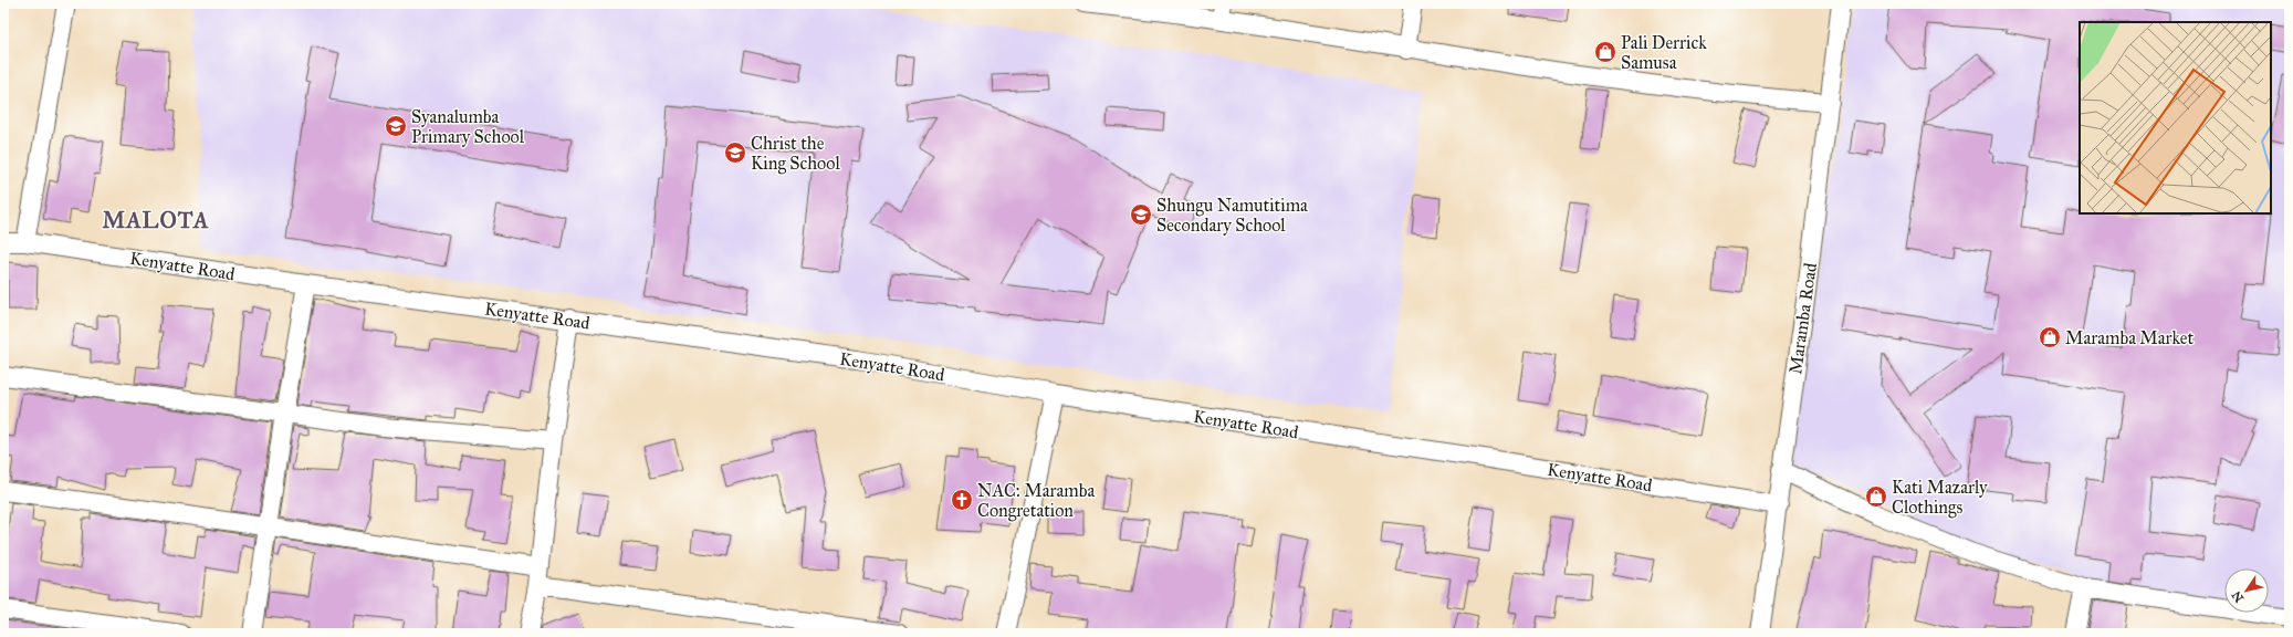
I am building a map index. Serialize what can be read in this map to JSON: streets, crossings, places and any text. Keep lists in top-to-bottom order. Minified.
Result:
{"streets":{"street":["Kenyatte Road","Maramba Road"]},"crossings":[["Kenyatte Road","Maramba Road"]],"districts":["MALOTA"],"places":{"shop":["Pali Derrick Samusa","Maramba Market","Kati Mazarly Clothings"],"school or university":["Syanalumba Primary School","Christ the King School","Shungu Namutitima Secondary School"],"church":["NAC: Maramba Congretation"]},"north":"bottom left"}
